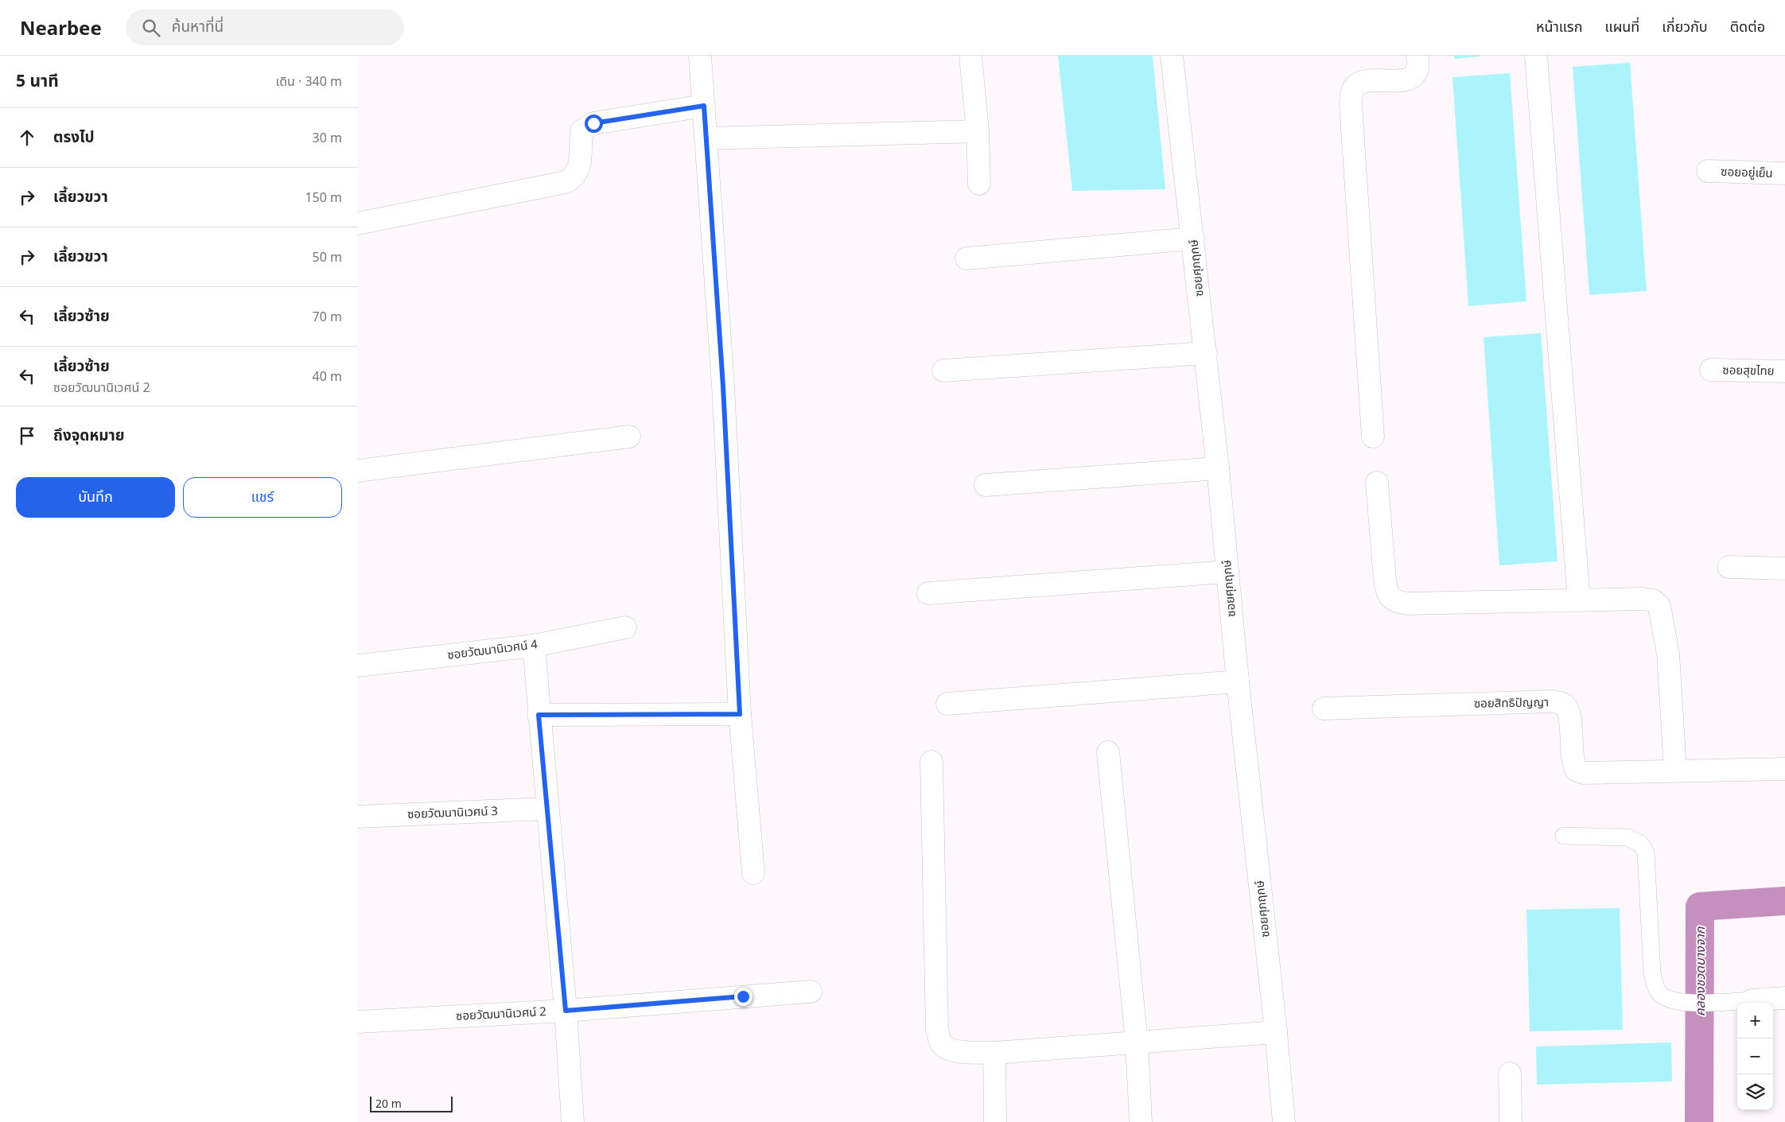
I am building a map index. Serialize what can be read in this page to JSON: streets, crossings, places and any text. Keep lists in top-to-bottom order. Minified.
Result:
{"streets":{"street":["ซอยอยู่เย็น","ซอยศุภฤกษ์","ซอยสุขไทย","ซอยวัฒนานิเวศน์ 4","ซอยสิทธิปัญญา","ซอยวัฒนานิเวศน์ 3","ซอยวัฒนานิเวศน์ 2"]},"water":["คลองชวดบางจาก"],"scale_bar":"20 m","page":{"header":"Nearbee","search":"ค้นหาที่นี่","nav":["หน้าแรก","แผนที่","เกี่ยวกับ","ติดต่อ"],"heading":["5 นาที","เดิน · 340 m"],"list":[["ตรงไป","30 m"],["เลี้ยวขวา","150 m"],["เลี้ยวขวา","50 m"],["เลี้ยวซ้าย","70 m"],["เลี้ยวซ้าย","ซอยวัฒนานิเวศน์ 2","40 m"],"ถึงจุดหมาย"],"buttons":["บันทึก","แชร์"],"map_buttons":["+","−"],"scale":"20 m"}}
